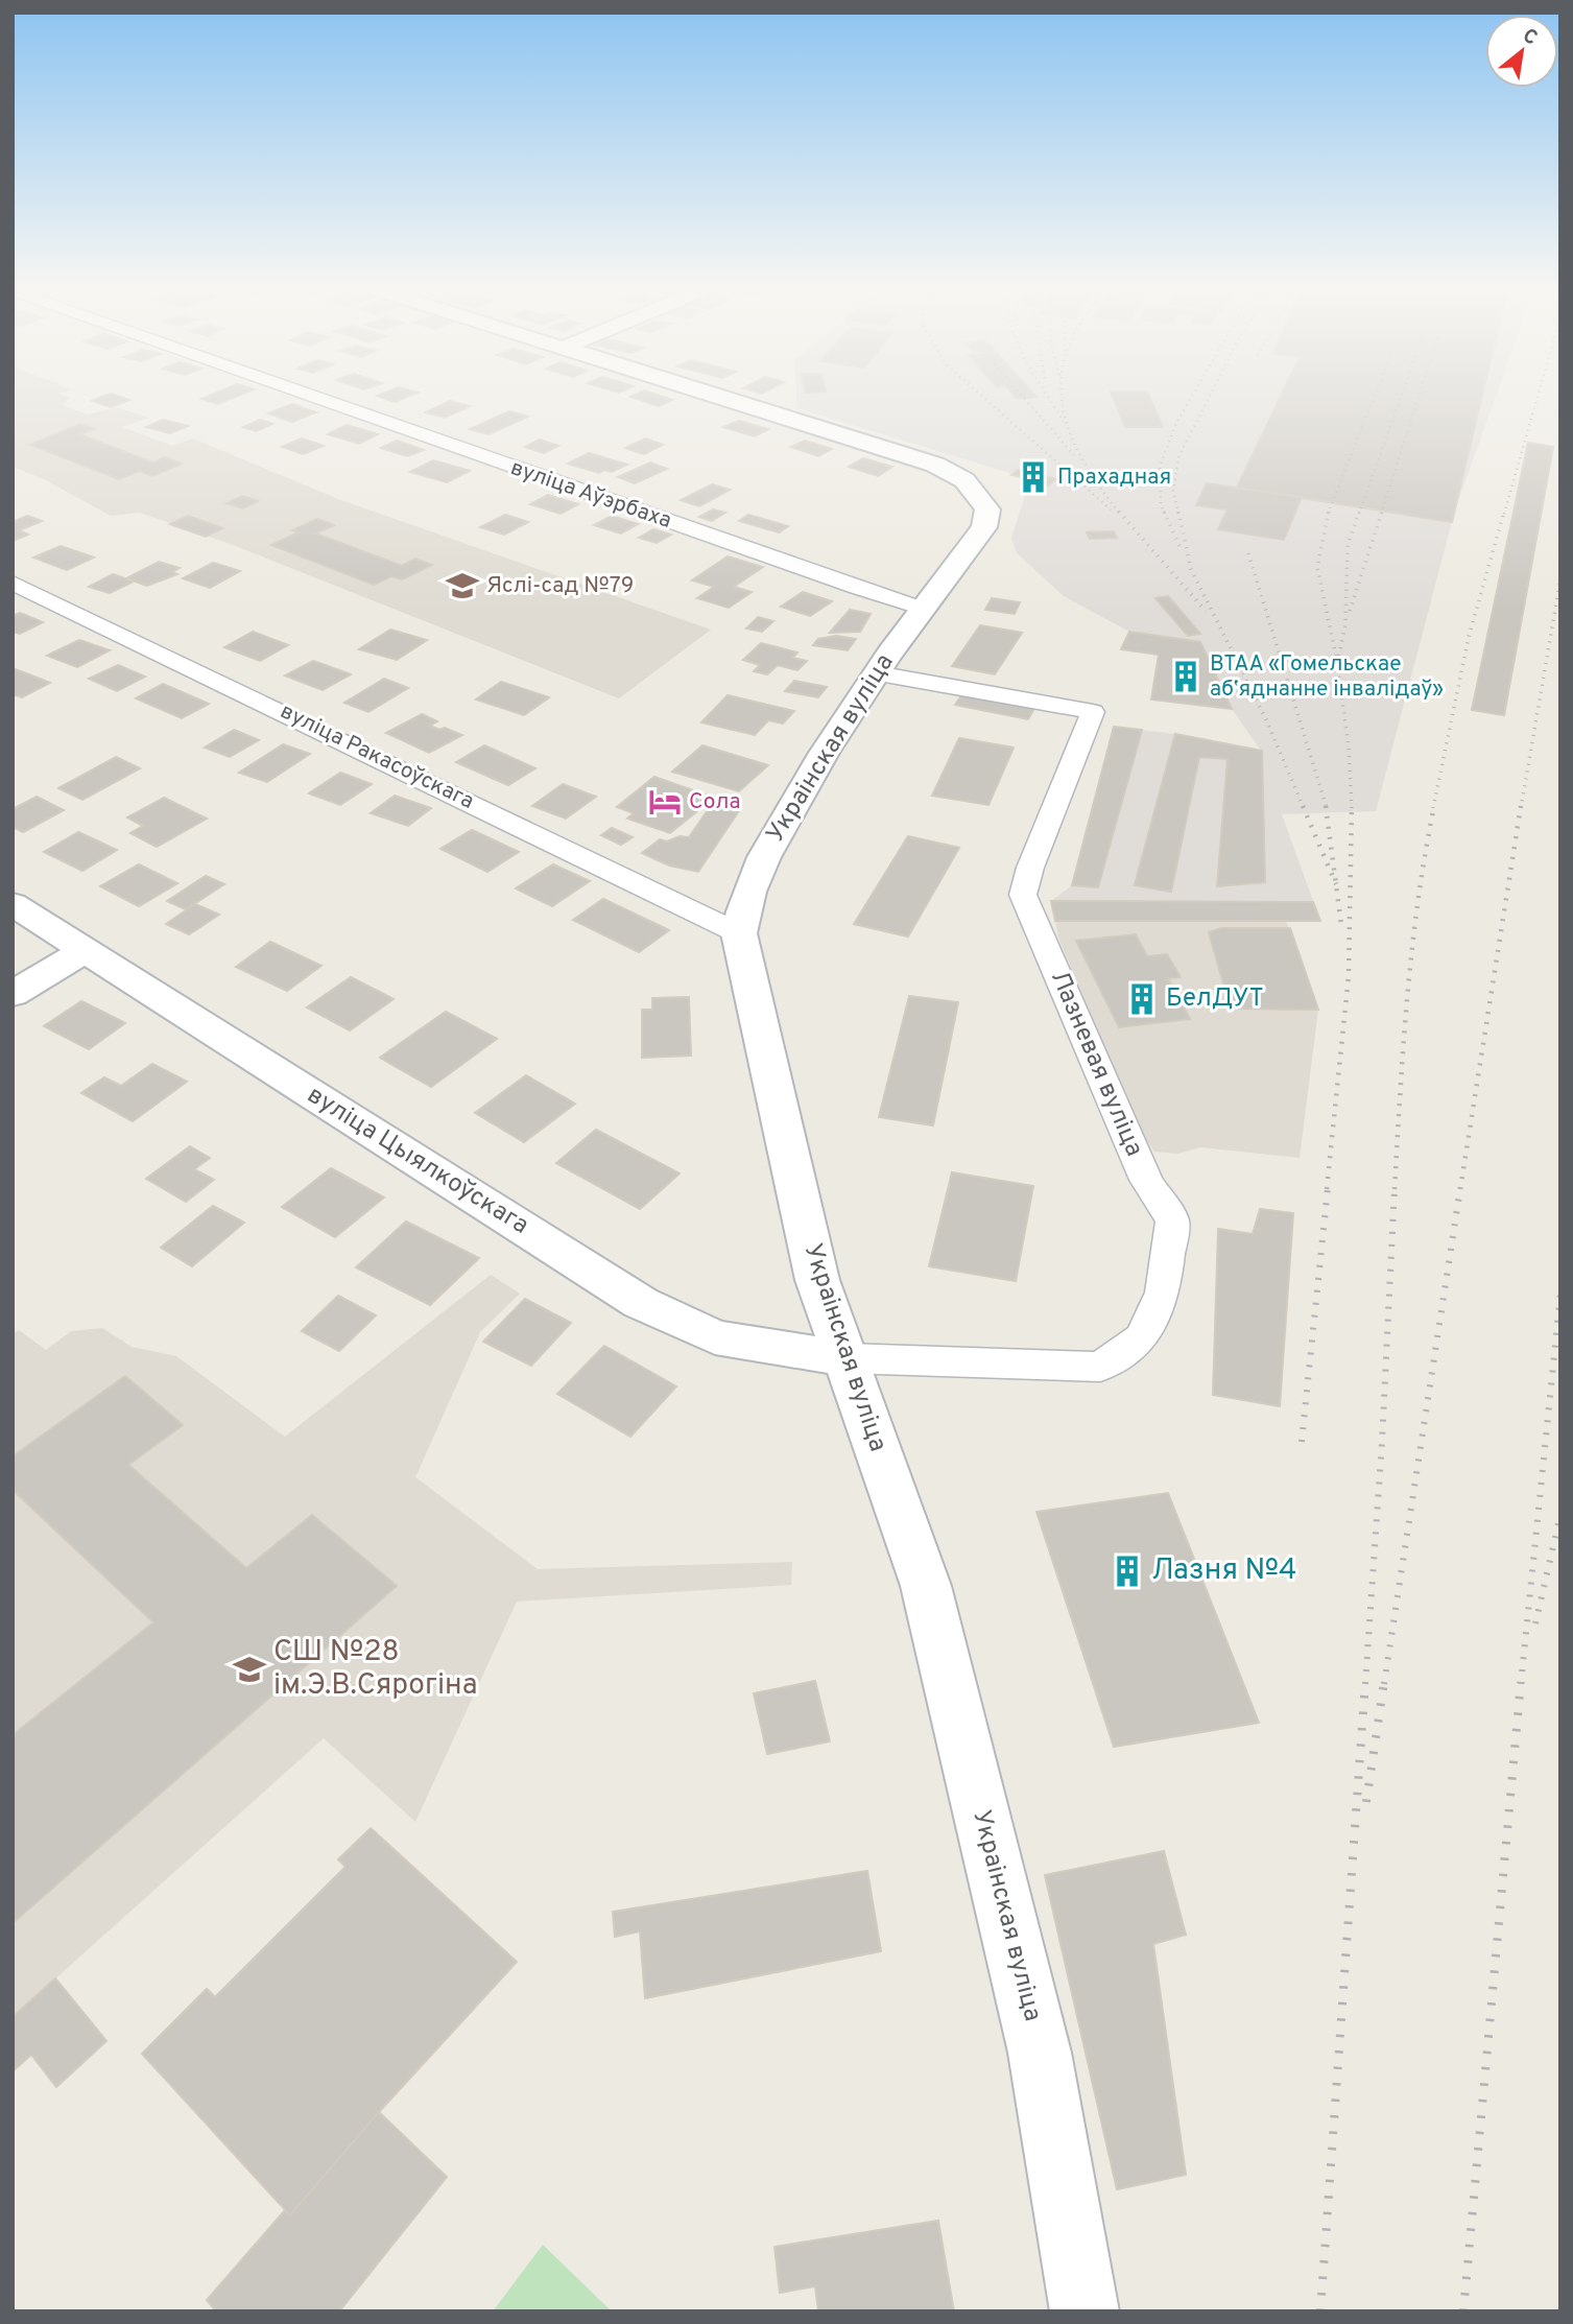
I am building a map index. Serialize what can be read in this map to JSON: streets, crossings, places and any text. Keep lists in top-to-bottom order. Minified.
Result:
{"streets":{"street":["вуліца Аўэрбаха","Украінская вуліца","вуліца Ракасоўскага","Лазневая вуліца","вуліца Цыялкоўскага"]},"crossings":[["вуліца Аўэрбаха","Украінская вуліца"],["Украінская вуліца","вуліца Ракасоўскага"],["Украінская вуліца","Лазневая вуліца"],["Украінская вуліца","вуліца Цыялкоўскага"],["Лазневая вуліца","вуліца Цыялкоўскага"]],"places":{"building":["Прахадная","ВТАА «Гомельскае абʼяднанне інвалідаў»","БелДУТ","Лазня №4"],"school or university":["Яслі-сад №79","СШ №28 ім.Э.В.Сярогіна"],"hotel":["Сола"]},"north":"top right"}
